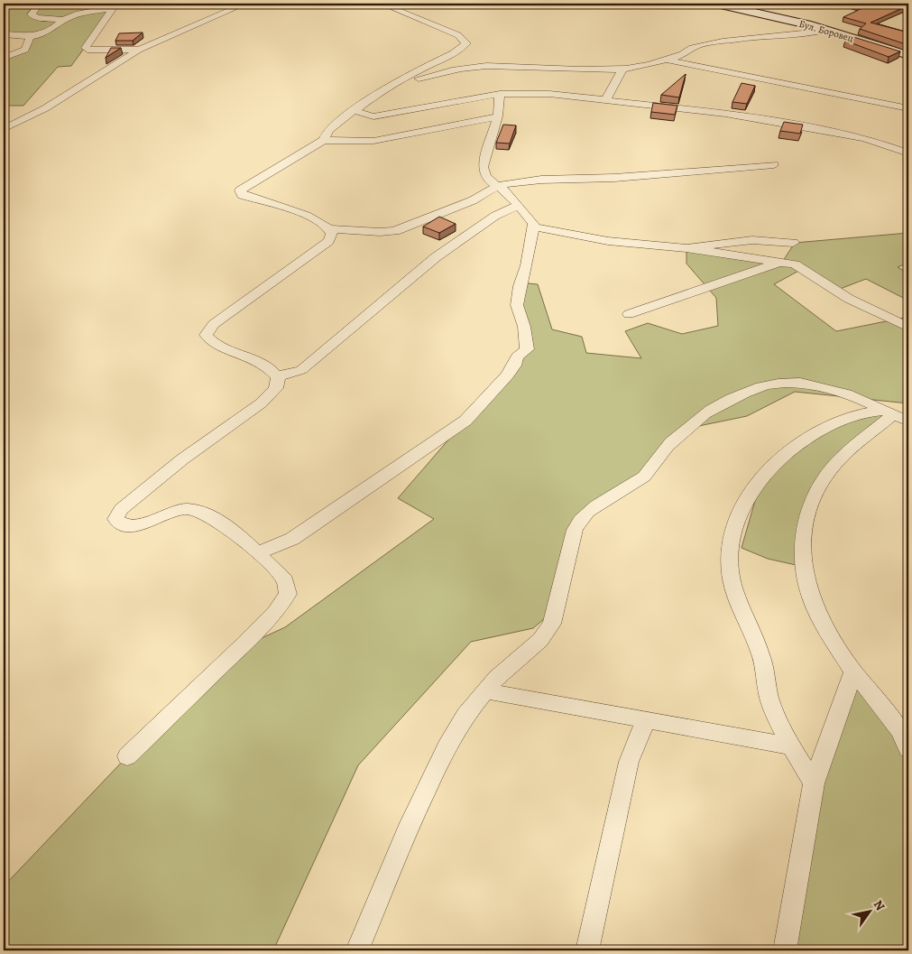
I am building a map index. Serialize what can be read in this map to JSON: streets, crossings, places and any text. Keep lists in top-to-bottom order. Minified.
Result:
{"streets":{"street":["Бул. Боровец"]},"north":"top right"}
